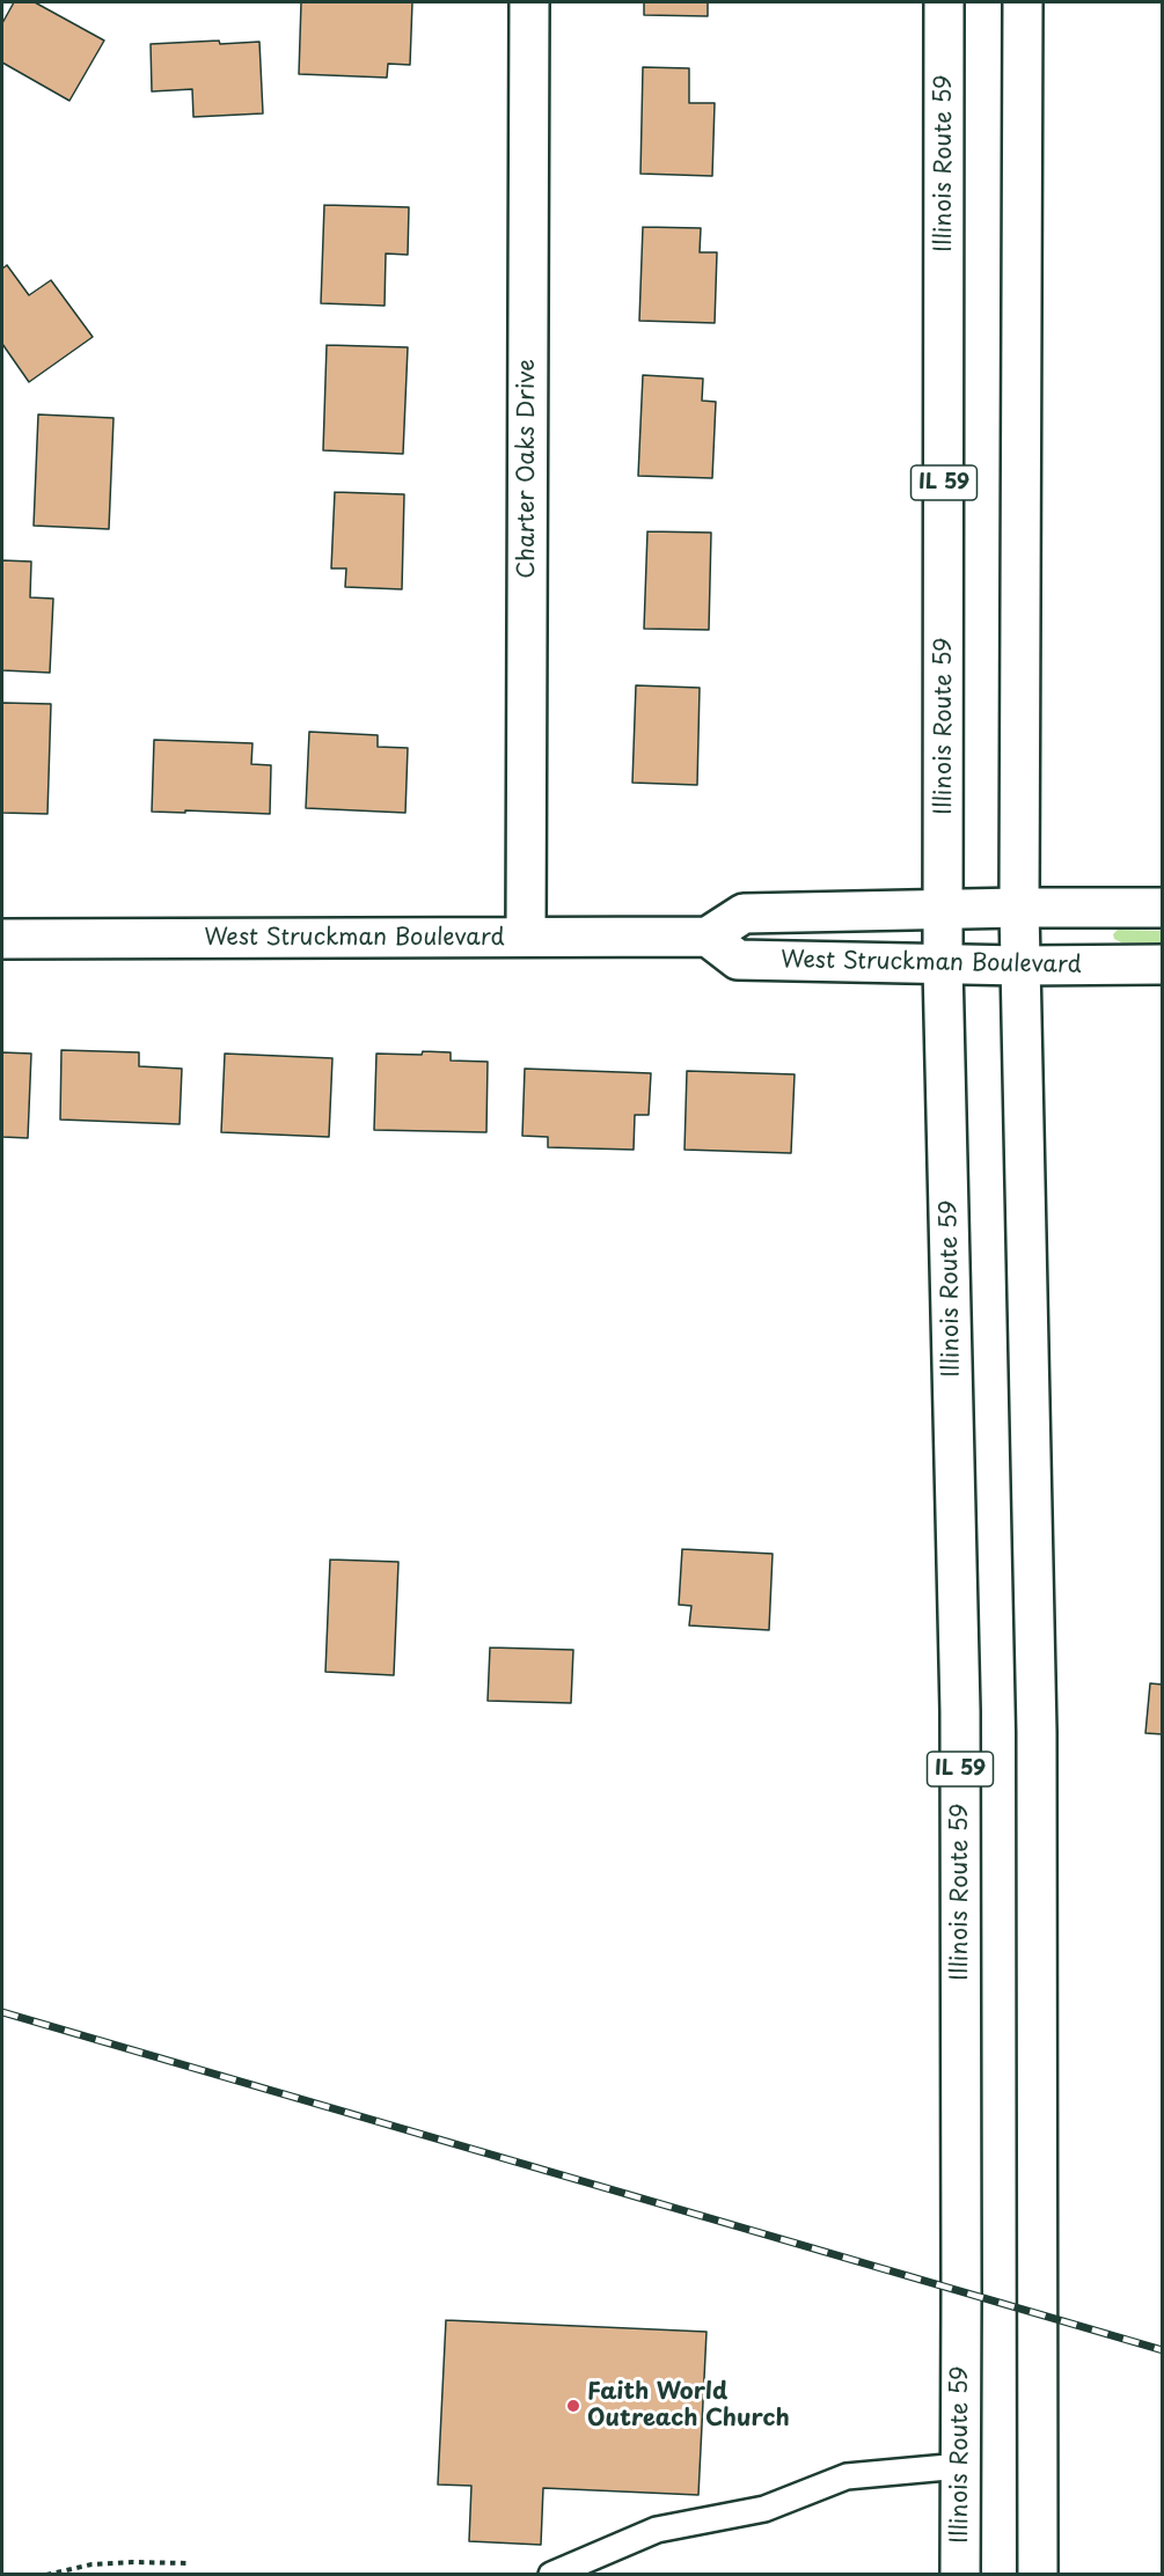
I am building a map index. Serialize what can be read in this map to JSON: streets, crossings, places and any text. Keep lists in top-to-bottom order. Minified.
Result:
{"streets":{"main road":["Illinois Route 59","Charter Oaks Drive","IL 59","West Struckman Boulevard"]},"crossings":[["Illinois Route 59","West Struckman Boulevard"],["Charter Oaks Drive","West Struckman Boulevard"]],"places":["Faith World Outreach Church"]}
